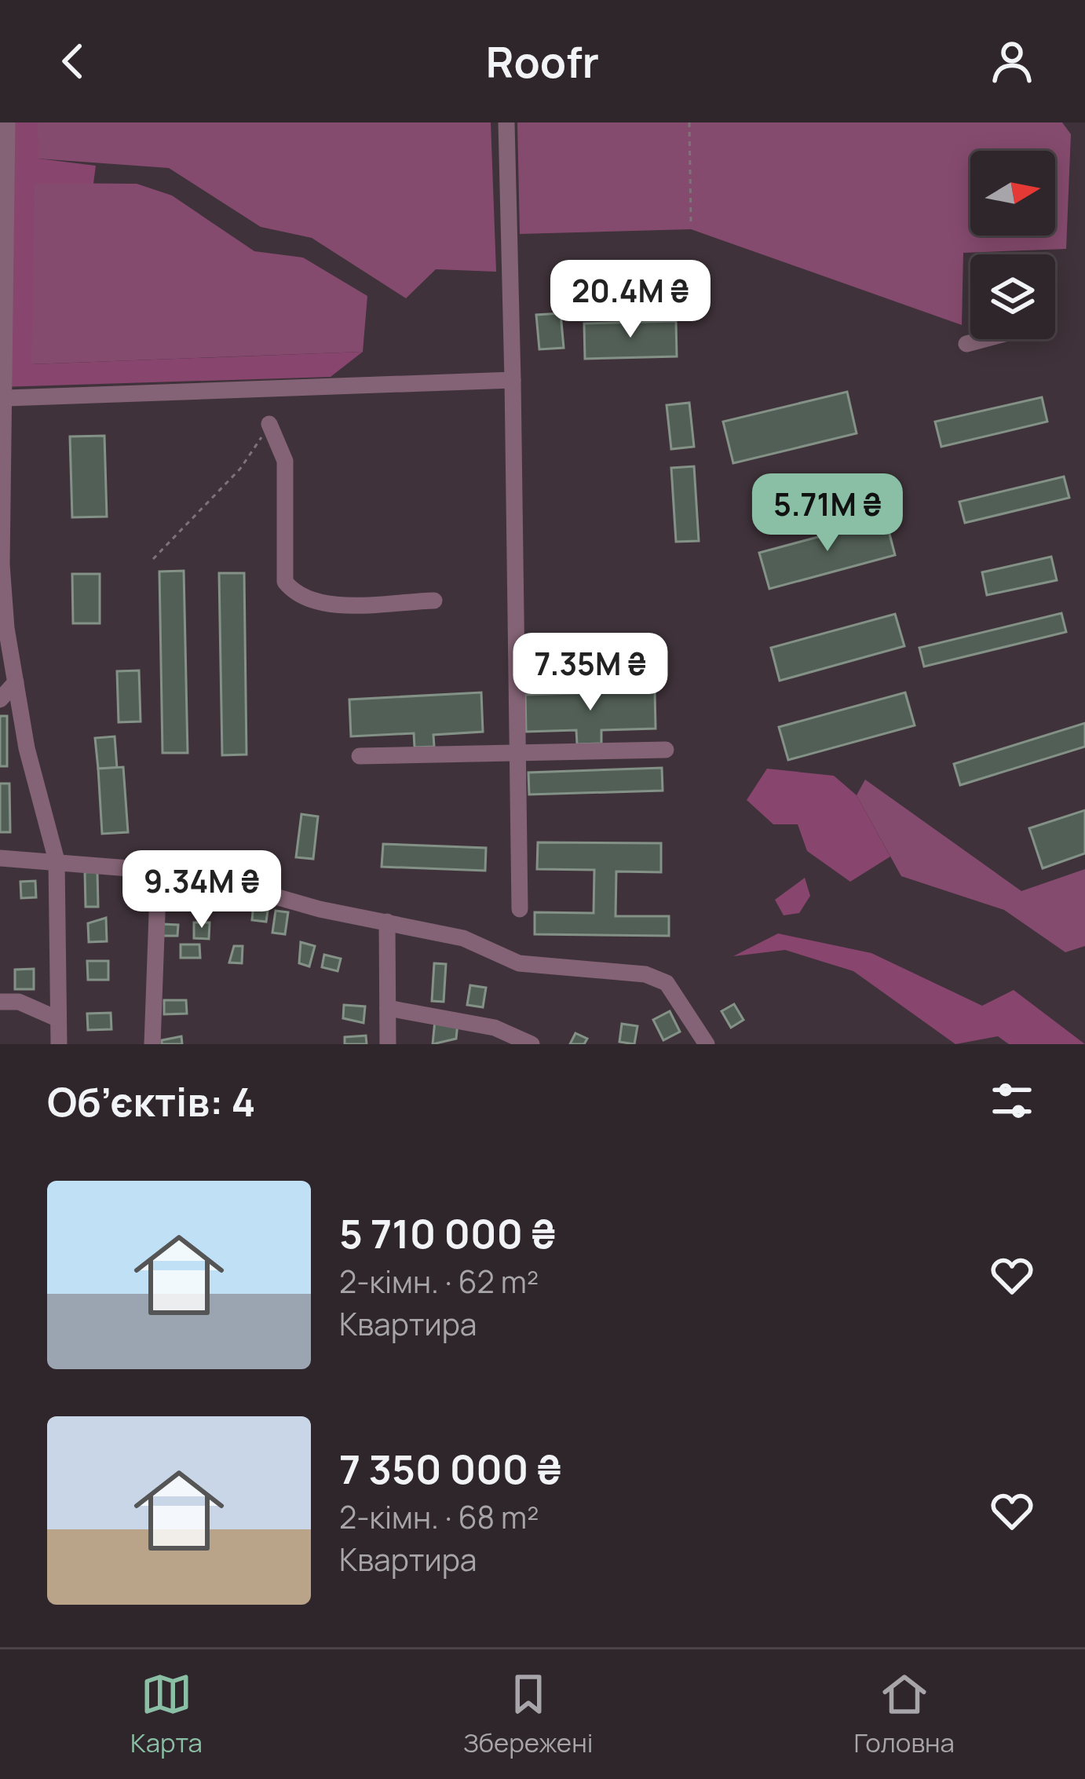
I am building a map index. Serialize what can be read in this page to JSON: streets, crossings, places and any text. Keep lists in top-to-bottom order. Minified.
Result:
{"north":"right","page":{"header":"Roofr","price":["20.4M ₴","5.71M ₴","7.35M ₴","9.34M ₴"],"heading":"Об’єктів: 4","list":[{"name":"5 710 000 ₴","note":"2-кімн. · 62 m² · Квартира"},{"name":"7 350 000 ₴","note":"2-кімн. · 68 m² · Квартира"}],"tabs":["Карта","Збережені","Головна"]}}
